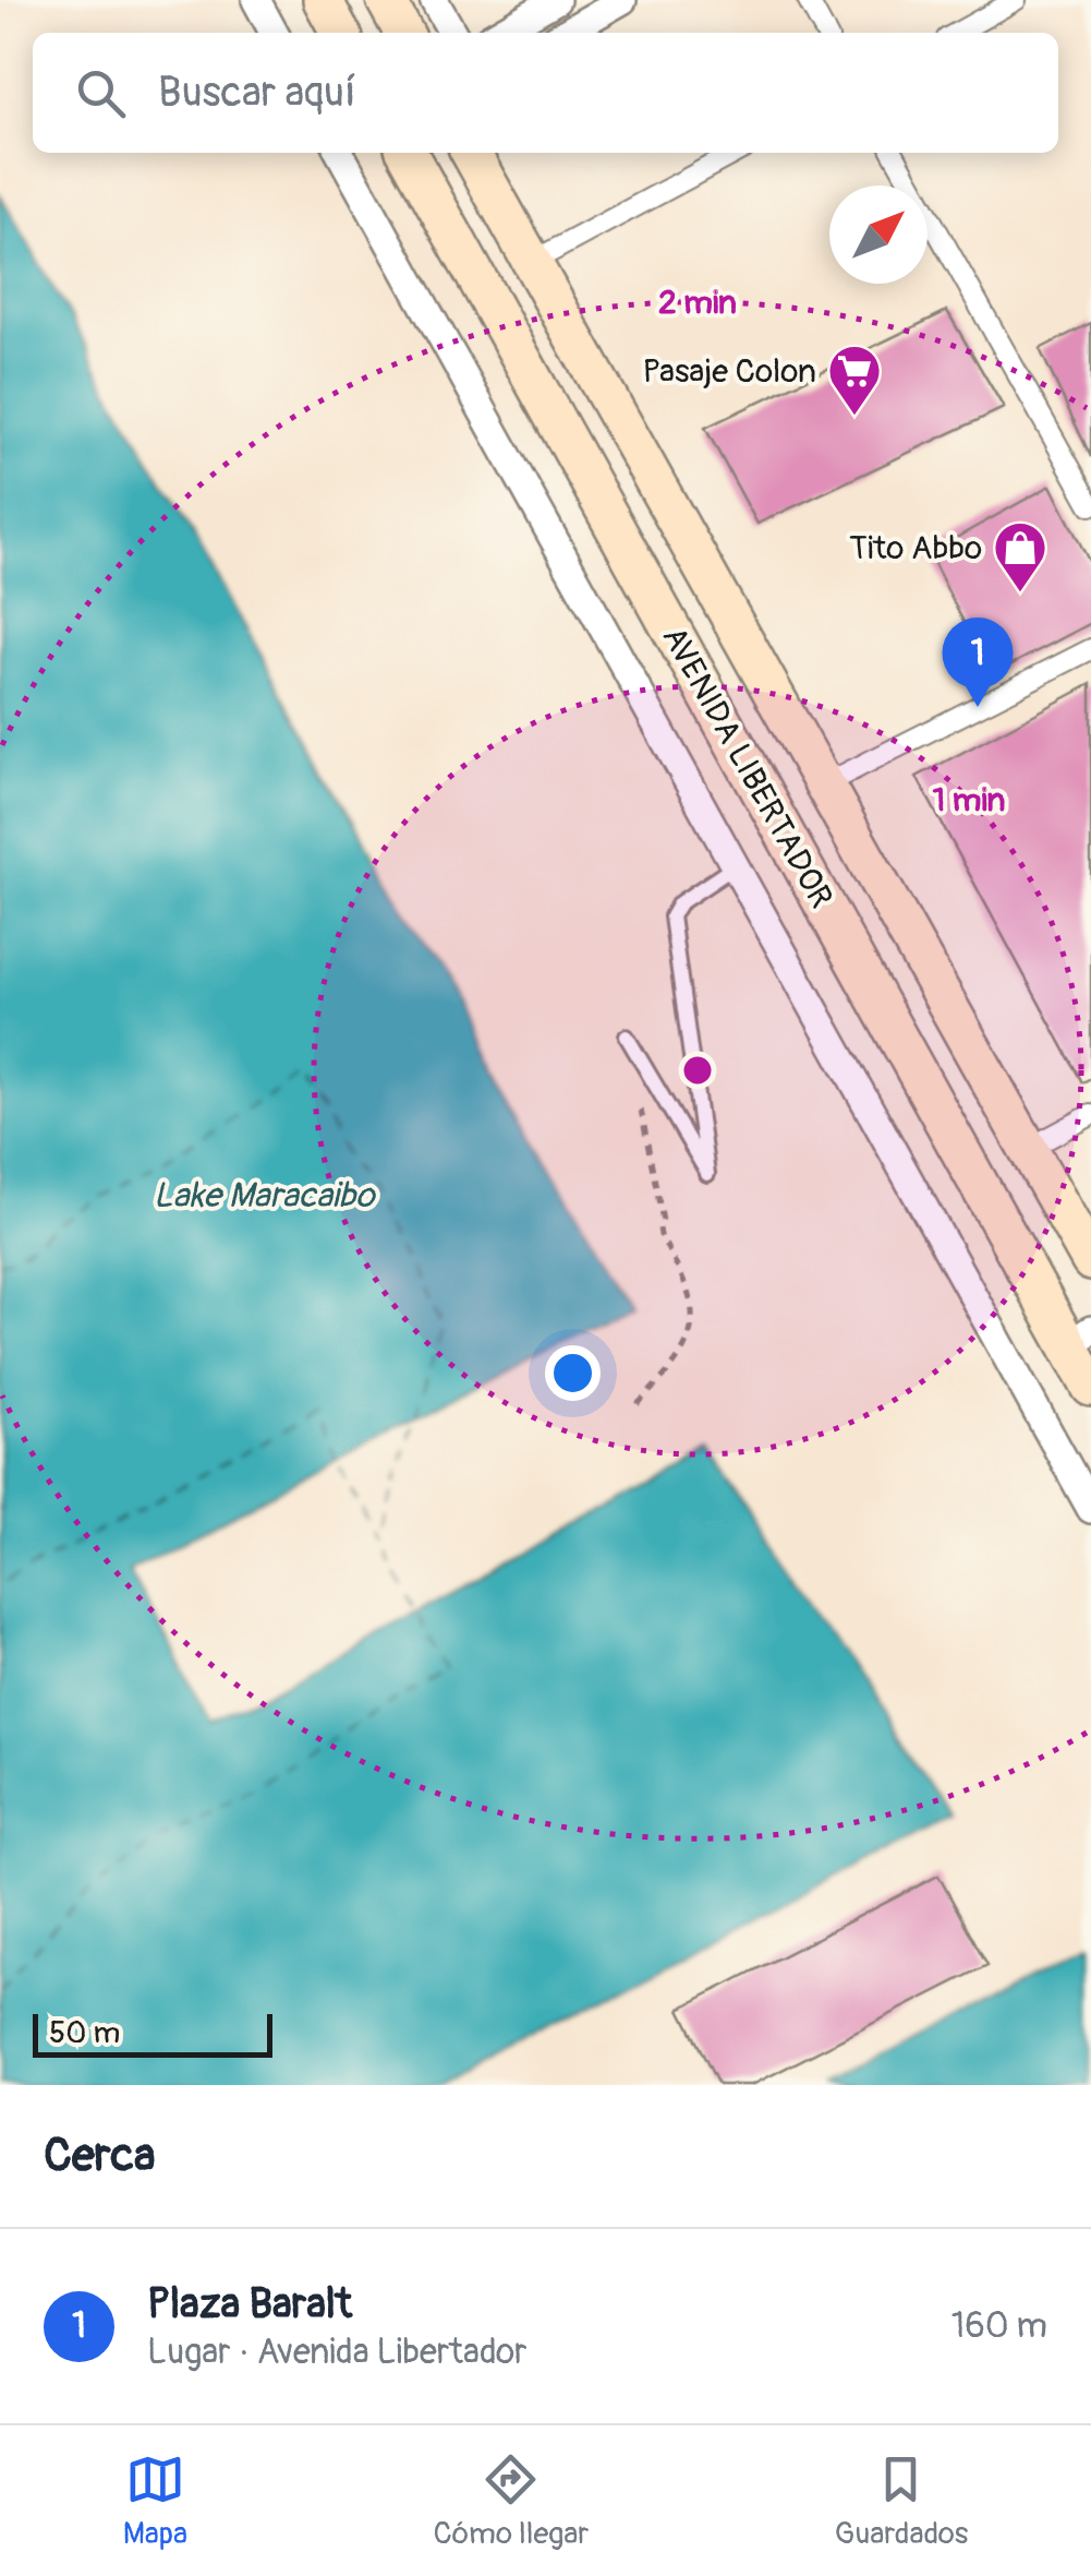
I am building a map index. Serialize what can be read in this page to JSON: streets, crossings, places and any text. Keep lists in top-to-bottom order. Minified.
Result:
{"streets":{"main road":["AVENIDA LIBERTADOR"]},"water":["Lake Maracaibo"],"places":{"supermarket":["Pasaje Colon"],"shop":["Tito Abbo"]},"scale_bar":"50 m","north":"top right","page":{"search":"Buscar aquí","pins":"1","scale":"50 m","heading":"Cerca","list":[{"mark":"1","name":"Plaza Baralt","note":"Lugar · Avenida Libertador","value":"160 m"}],"nav":["Mapa","Cómo llegar","Guardados"]},"rings":["2 min","1 min"]}
